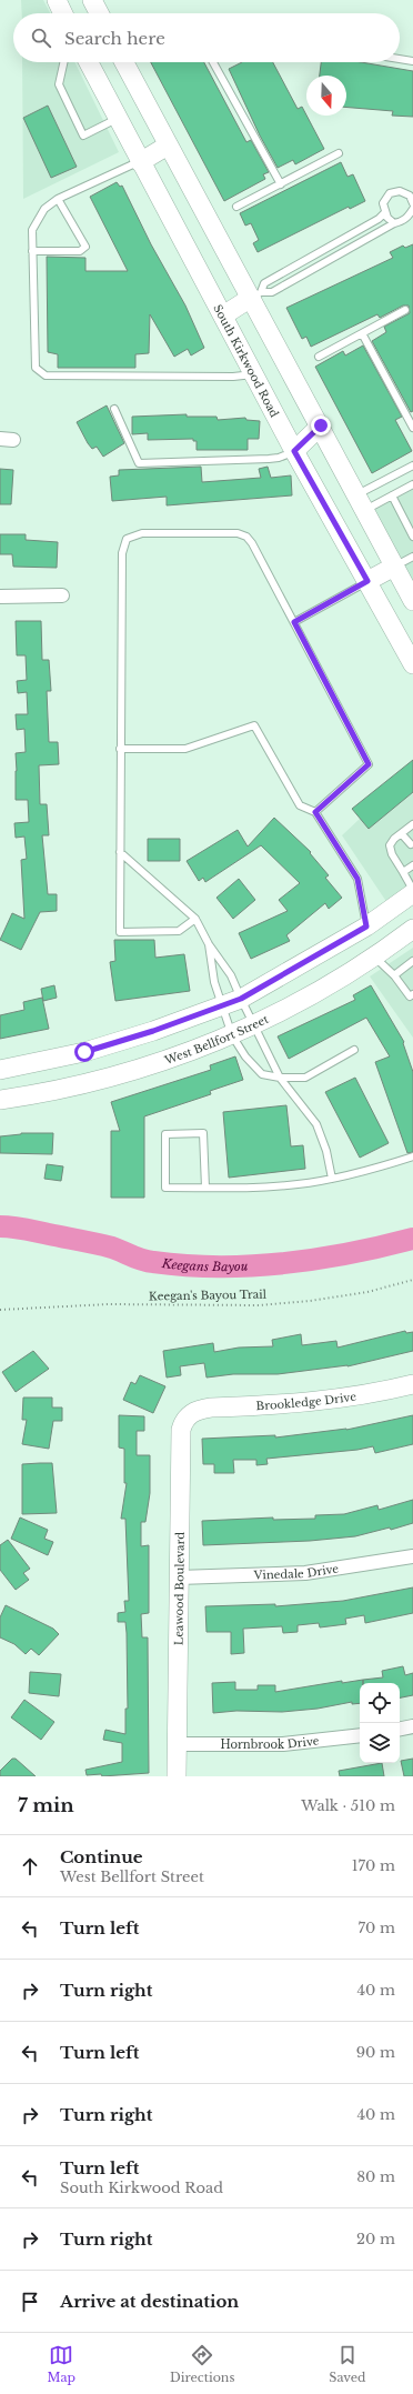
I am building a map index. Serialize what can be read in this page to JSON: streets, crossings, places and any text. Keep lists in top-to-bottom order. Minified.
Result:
{"streets":{"main road":["South Kirkwood Road","West Bellfort Street","Brookledge Drive","Leawood Boulevard"],"street":["Vinedale Drive","Hornbrook Drive"],"path":["Keegan's Bayou Trail"]},"crossings":[["Brookledge Drive","Leawood Boulevard"],["Vinedale Drive","Leawood Boulevard"],["Leawood Boulevard","Hornbrook Drive"]],"water":["Keegans Bayou"],"north":"bottom","page":{"search":"Search here","heading":["7 min","Walk · 510 m"],"list":[["Continue","West Bellfort Street","170 m"],["Turn left","70 m"],["Turn right","40 m"],["Turn left","90 m"],["Turn right","40 m"],["Turn left","South Kirkwood Road","80 m"],["Turn right","20 m"],"Arrive at destination"],"nav":["Map","Directions","Saved"]}}
